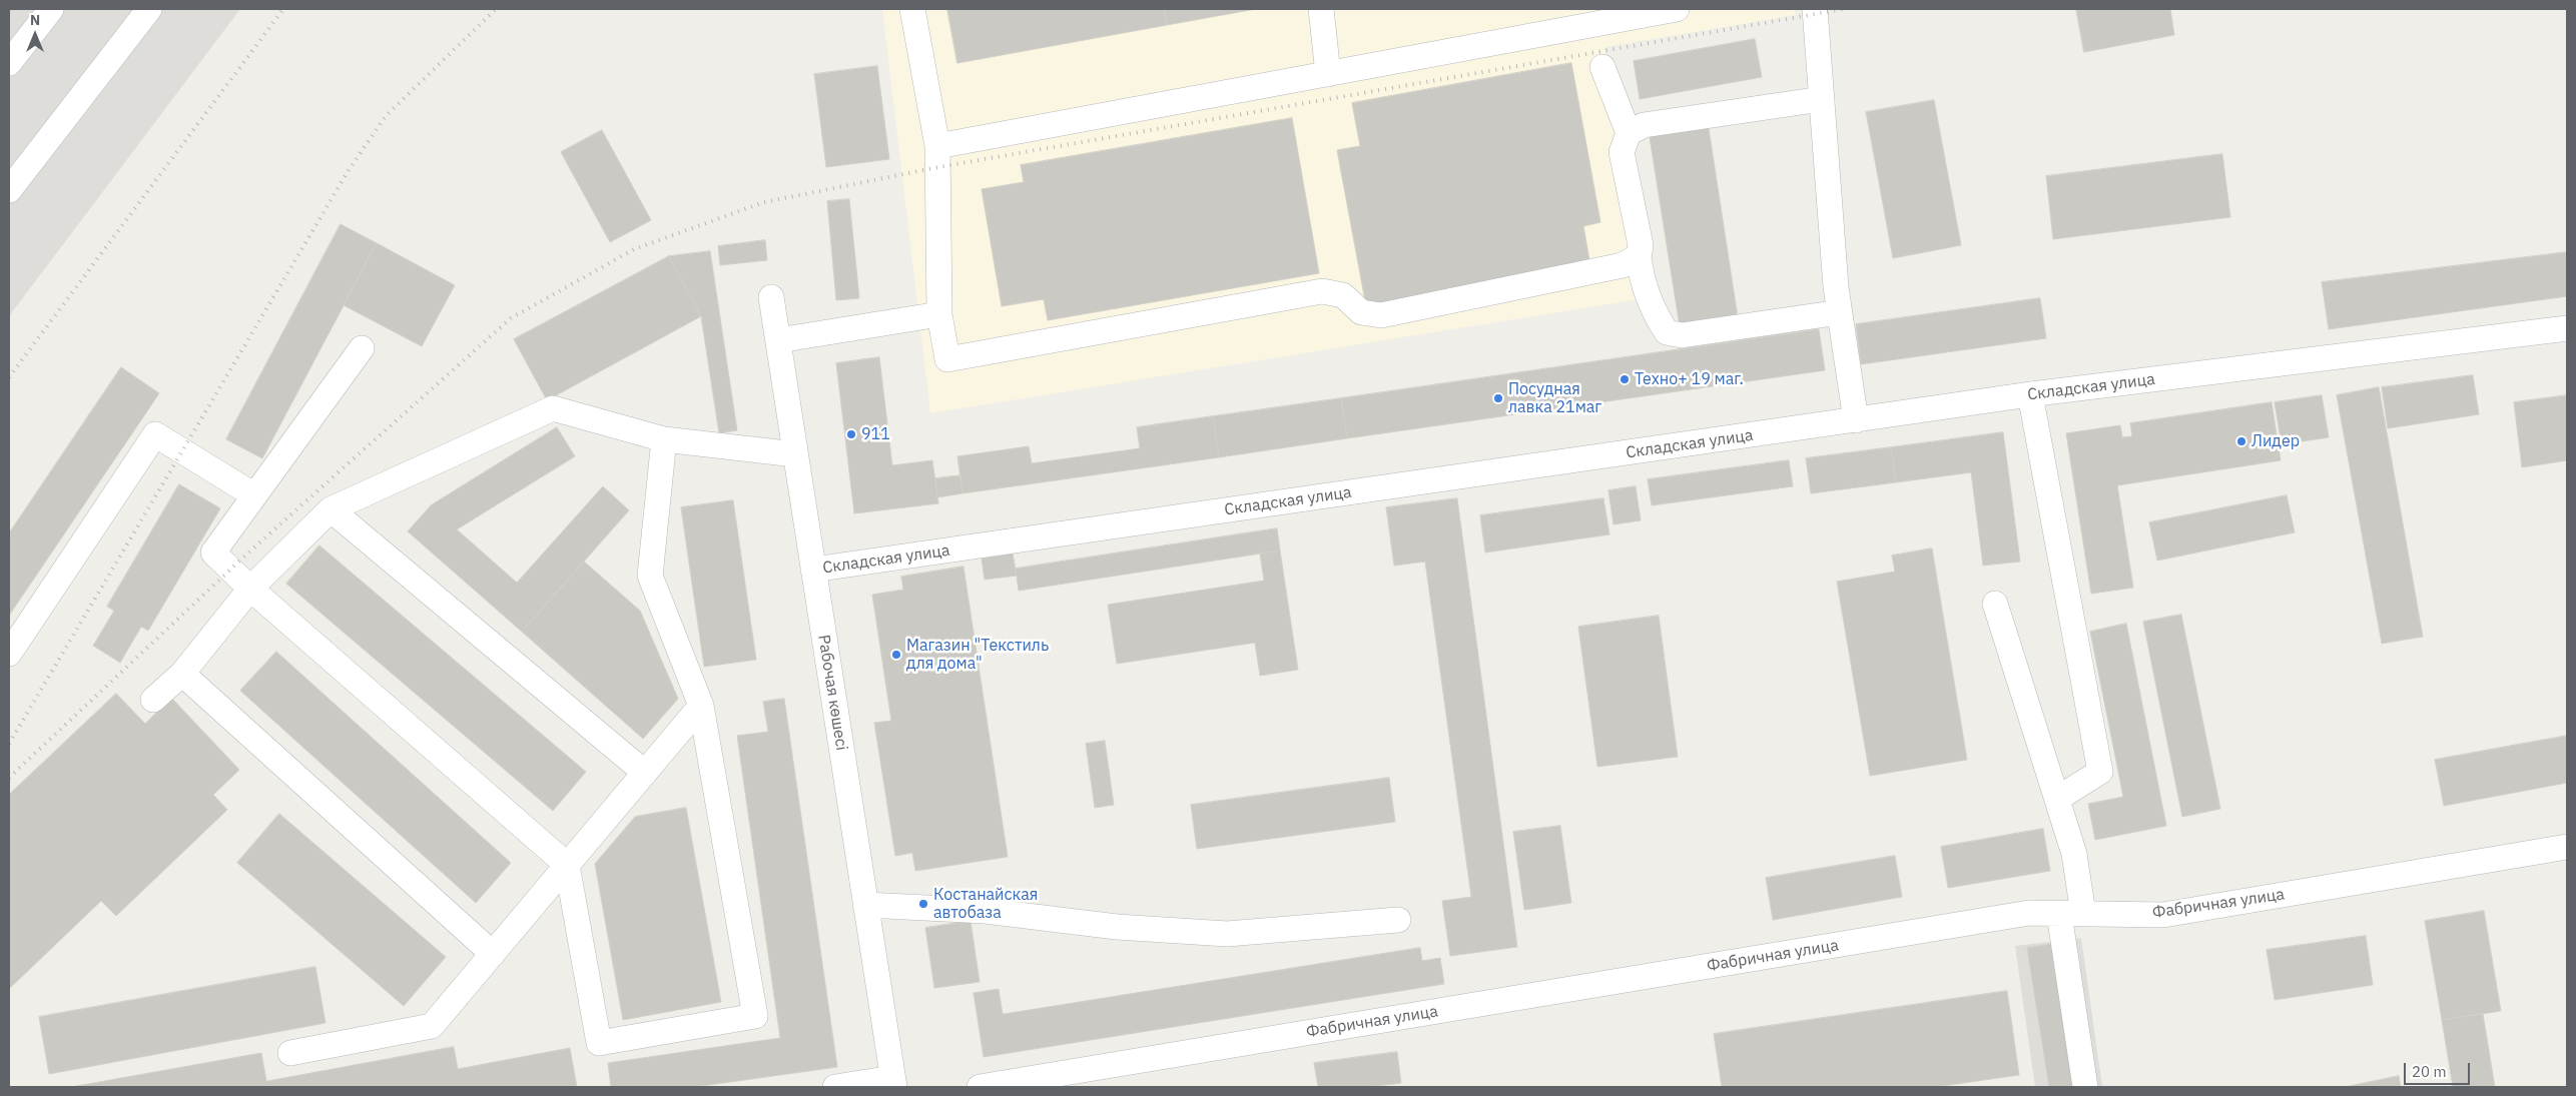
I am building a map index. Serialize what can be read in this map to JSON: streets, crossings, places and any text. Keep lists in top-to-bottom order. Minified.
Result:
{"streets":{"street":["Складская улица","Рабочая көшесі","Фабричная улица"]},"crossings":[["Складская улица","Рабочая көшесі"]],"places":["Техно+ 19 маг.","Посудная лавка 21маг","911","Лидер","Магазин \"Текстиль для дома\"","Костанайская автобаза"],"scale_bar":"20 m","north":"top"}
